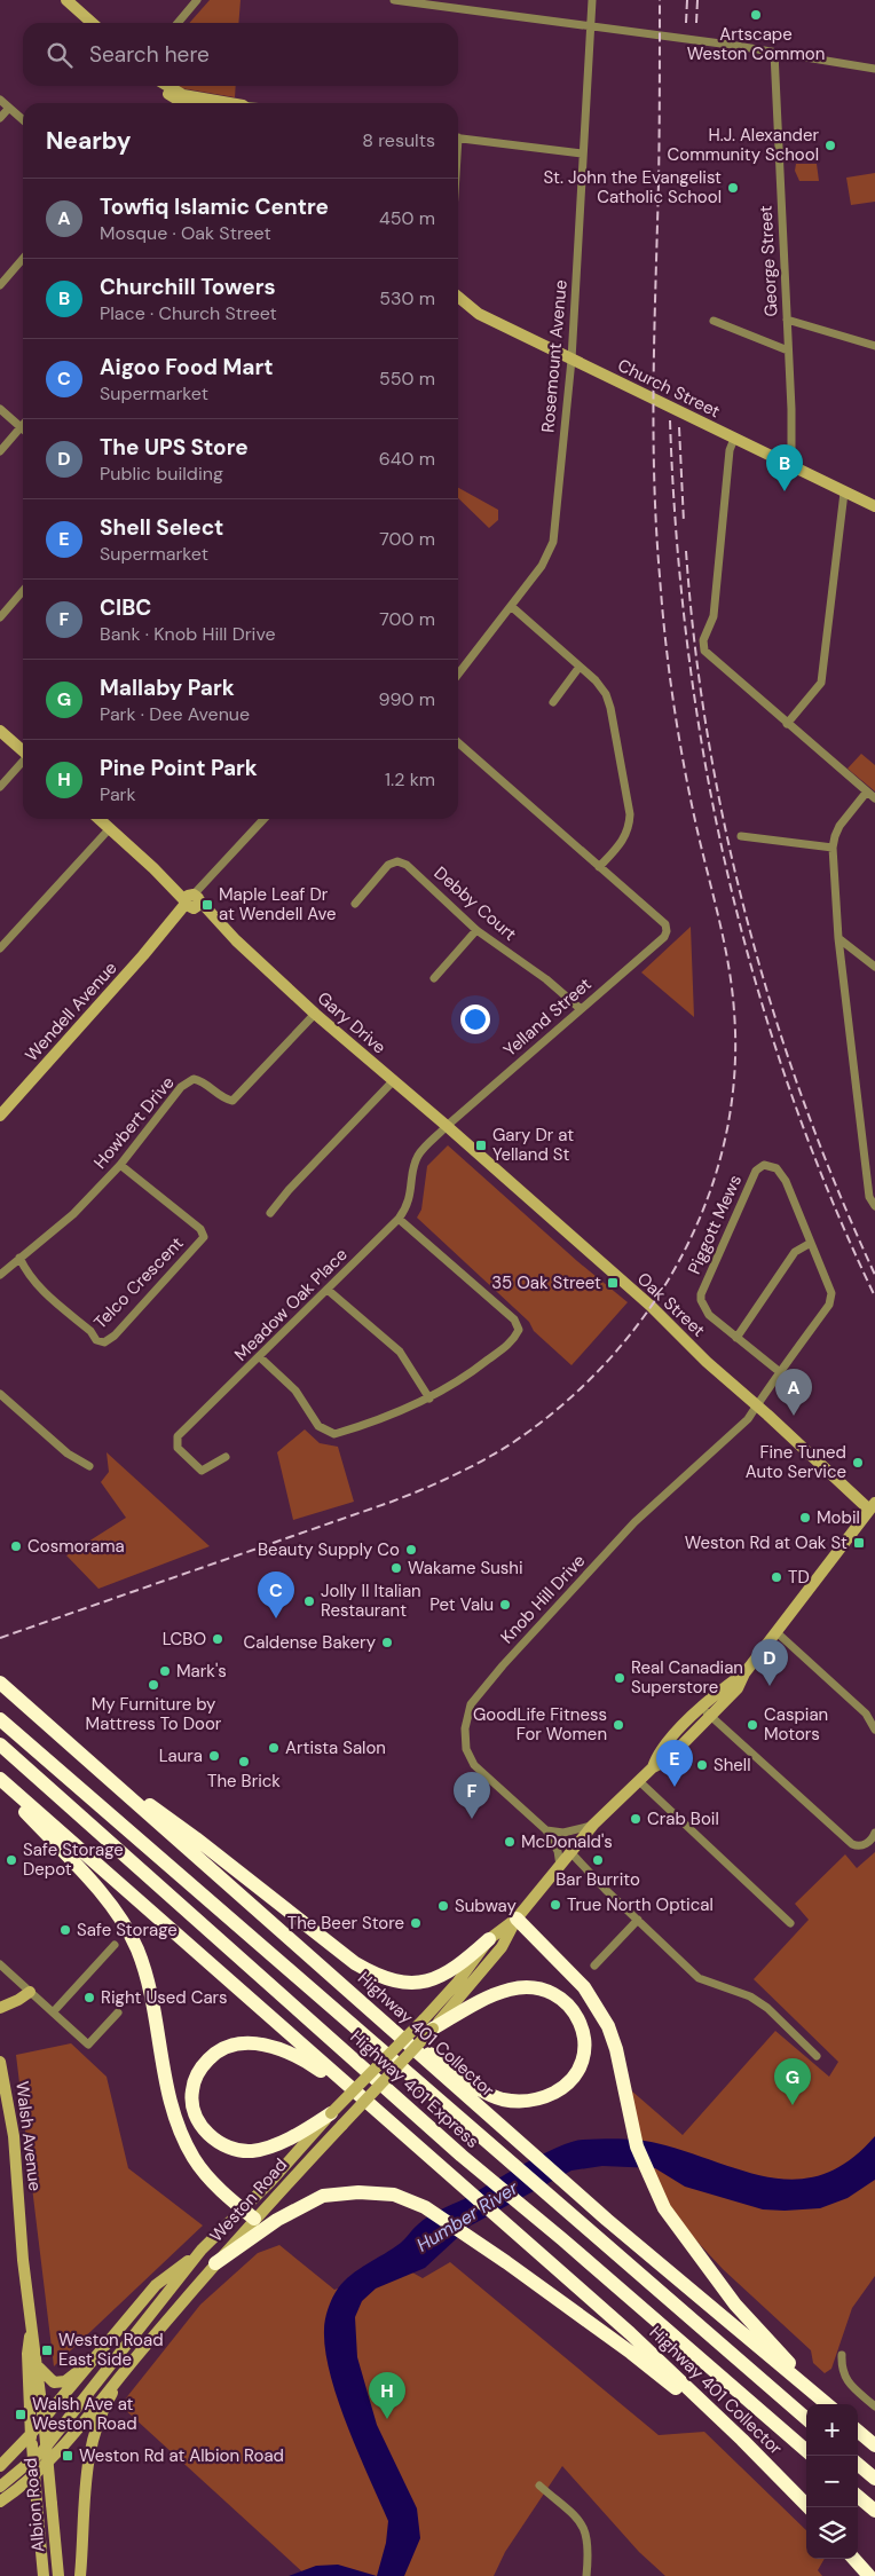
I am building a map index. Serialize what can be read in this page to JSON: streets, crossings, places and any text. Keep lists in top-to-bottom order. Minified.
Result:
{"streets":{"highway":["Highway 401 Collector","Highway 401 Express"],"main road":["Church Street","Wendell Avenue","Gary Drive","Oak Street","Walsh Avenue","Weston Road","Albion Road"],"street":["George Street","Rosemount Avenue","Debby Court","Yelland Street","Howbert Drive","Piggott Mews","Telco Crescent","Meadow Oak Place","Knob Hill Drive"]},"crossings":[["George Street","Church Street"],["Rosemount Avenue","Church Street"],["Debby Court","Yelland Street"],["Wendell Avenue","Gary Drive"],["Yelland Street","Gary Drive"],["Yelland Street","Meadow Oak Place"],["Yelland Street","Oak Street"],["Gary Drive","Howbert Drive"],["Gary Drive","Meadow Oak Place"],["Gary Drive","Oak Street"],["Howbert Drive","Telco Crescent"],["Piggott Mews","Oak Street"],["Piggott Mews","Knob Hill Drive"],["Meadow Oak Place","Oak Street"],["Oak Street","Knob Hill Drive"],["Oak Street","Weston Road"],["Knob Hill Drive","Weston Road"],["Walsh Avenue","Albion Road"]],"water":["Humber River"],"places":{"other":["Artscape Weston Common","H.J. Alexander Community School","St. John the Evangelist Catholic School","Fine Tuned Auto Service","Mobil","Cosmorama","Beauty Supply Co","Wakame Sushi","TD","Jolly II Italian Restaurant","Pet Valu","LCBO","Caldense Bakery","Mark's","Real Canadian Superstore","My Furniture by Mattress To Door","GoodLife Fitness For Women","Caspian Motors","Artista Salon","Laura","The Brick","Shell","Crab Boil","McDonald's","Safe Storage Depot","Bar Burrito","True North Optical","Subway","The Beer Store","Safe Storage","Right Used Cars"],"transit":["Maple Leaf Dr at Wendell Ave","Gary Dr at Yelland St","35 Oak Street","Weston Rd at Oak St","Weston Road East Side","Walsh Ave at Weston Road","Weston Rd at Albion Road"]},"page":{"search":"Search here","heading":["Nearby","8 results"],"list":[{"mark":"A","name":"Towfiq Islamic Centre","note":"Mosque · Oak Street","value":"450 m"},{"mark":"B","name":"Churchill Towers","note":"Place · Church Street","value":"530 m"},{"mark":"C","name":"Aigoo Food Mart","note":"Supermarket","value":"550 m"},{"mark":"D","name":"The UPS Store","note":"Public building","value":"640 m"},{"mark":"E","name":"Shell Select","note":"Supermarket","value":"700 m"},{"mark":"F","name":"CIBC","note":"Bank · Knob Hill Drive","value":"700 m"},{"mark":"G","name":"Mallaby Park","note":"Park · Dee Avenue","value":"990 m"},{"mark":"H","name":"Pine Point Park","note":"Park","value":"1.2 km"}],"pins":["B","A","C","D","E","F","G","H"],"map_buttons":["+","−"]}}
